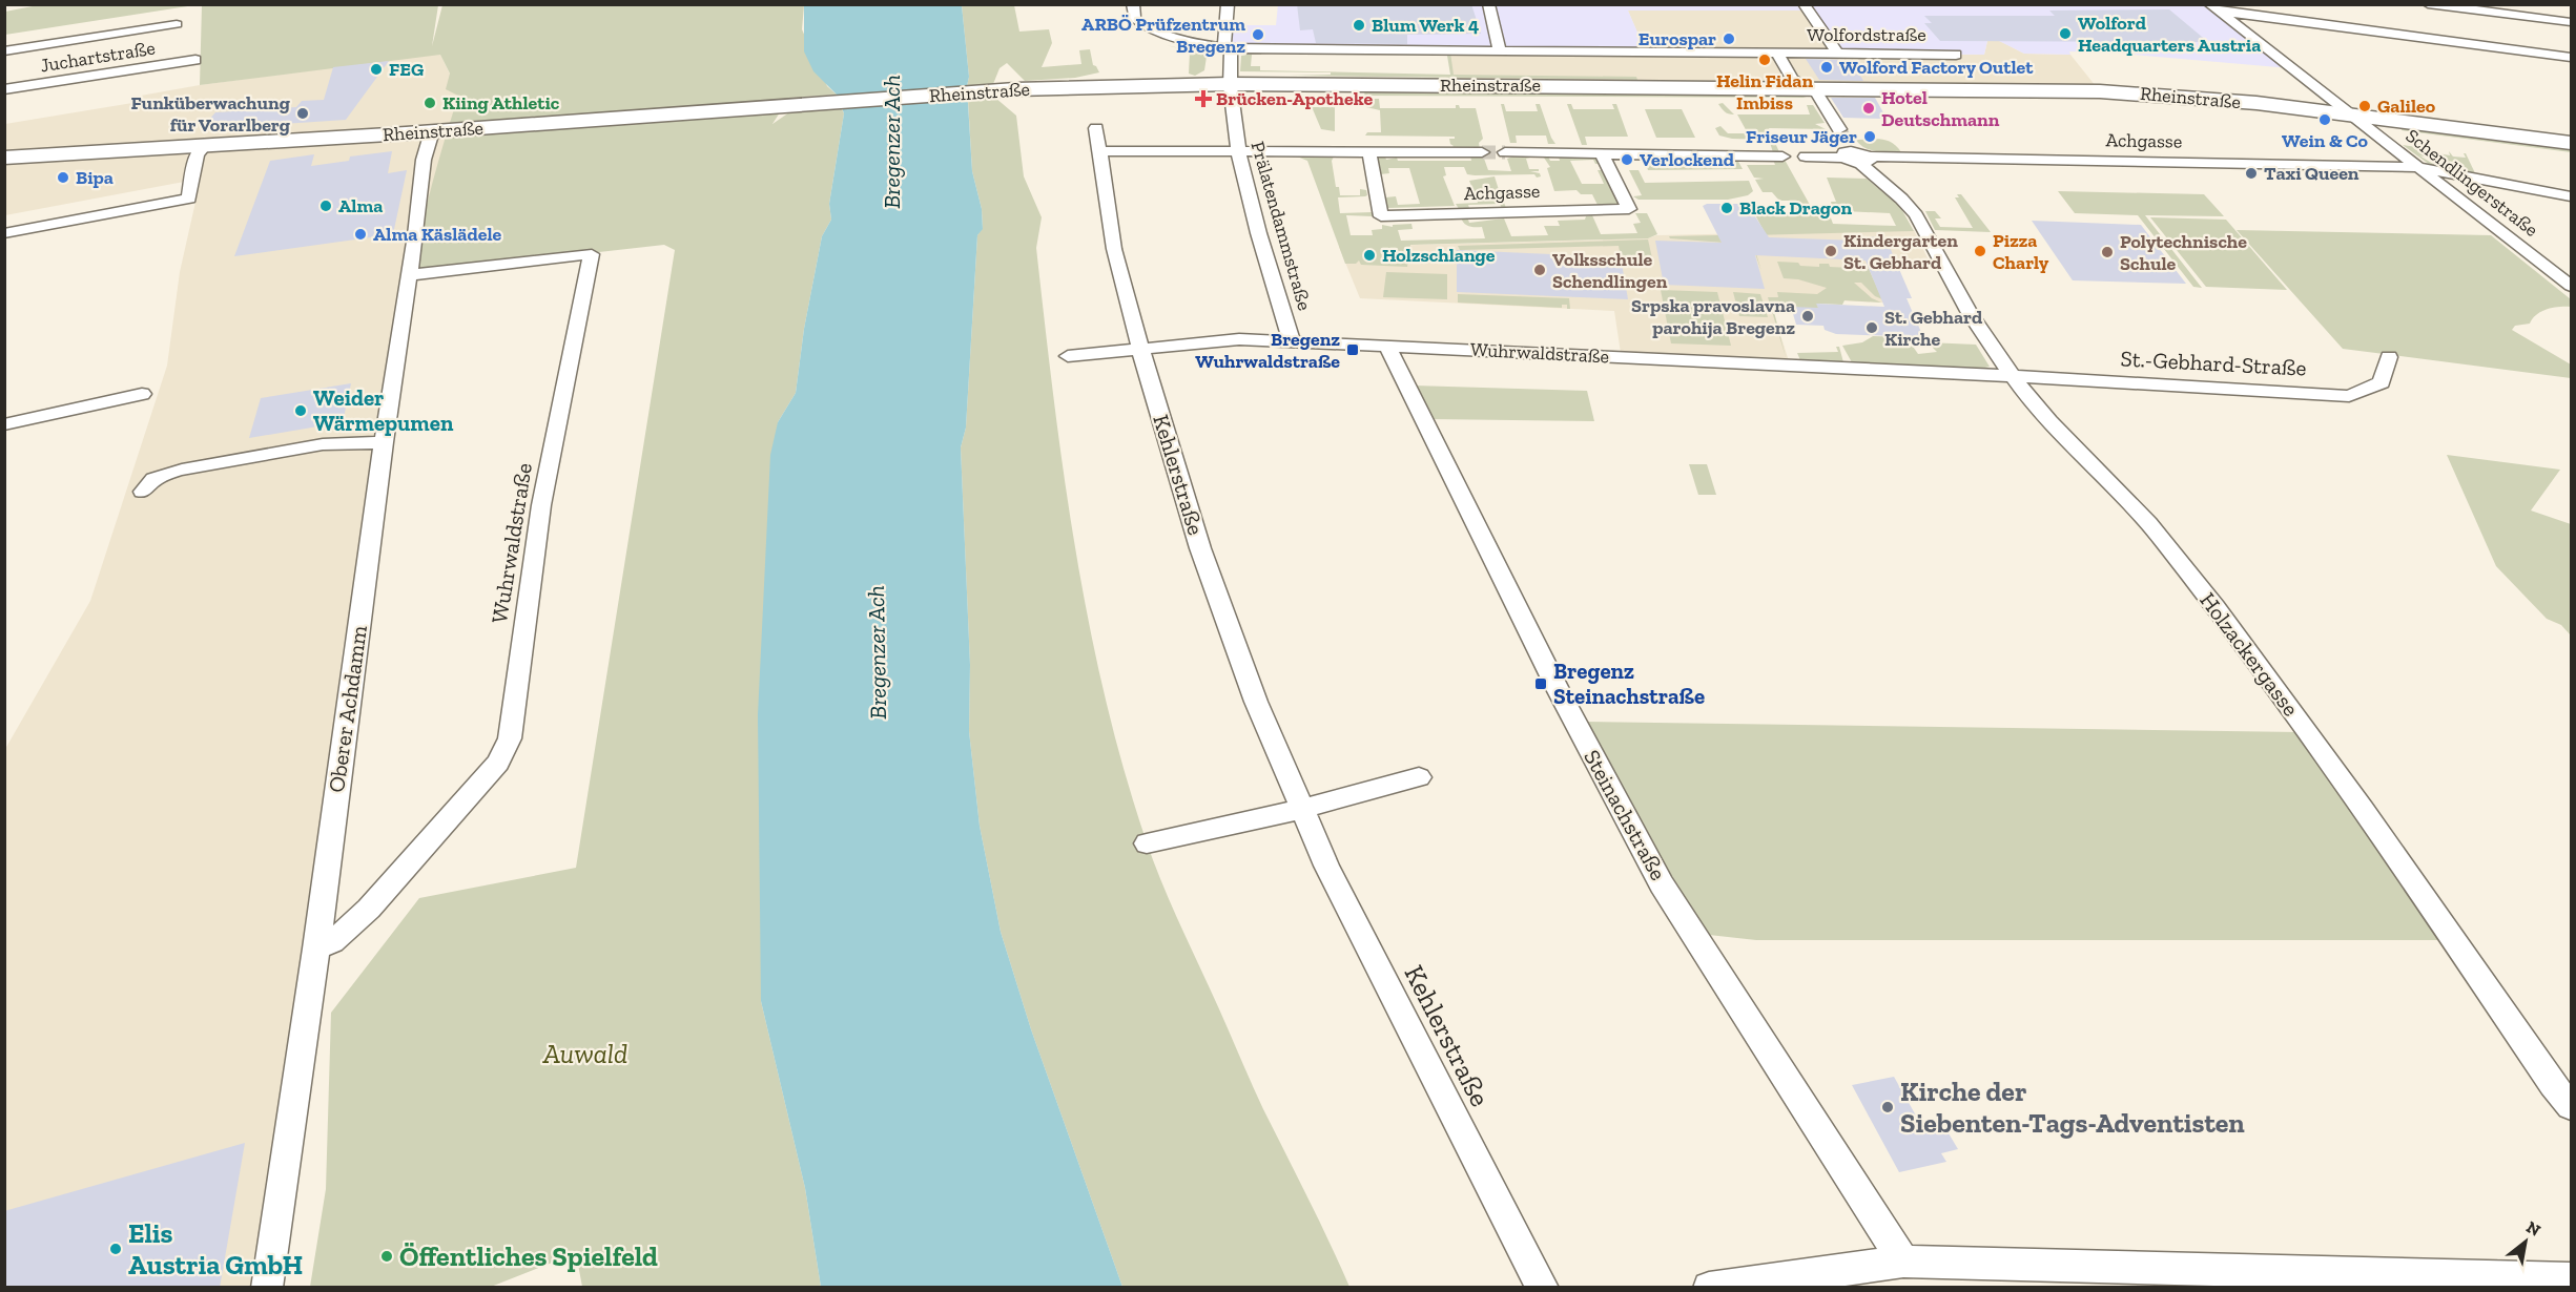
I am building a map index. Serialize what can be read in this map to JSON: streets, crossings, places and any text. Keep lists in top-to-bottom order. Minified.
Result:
{"streets":{"main road":["Rheinstraße"],"street":["Wolfordstraße","Juchartstraße","Achgasse","Schendlingerstraße","Prälatendammstraße","Wuhrwaldstraße","St.-Gebhard-Straße","Kehlerstraße","Holzackergasse","Oberer Achdamm","Steinachstraße"]},"crossings":[["Wolfordstraße","Rheinstraße"],["Rheinstraße","Schendlingerstraße"],["Rheinstraße","Prälatendammstraße"],["Rheinstraße","Oberer Achdamm"],["Achgasse","Schendlingerstraße"],["Achgasse","Prälatendammstraße"],["Achgasse","Kehlerstraße"],["Achgasse","Holzackergasse"],["Prälatendammstraße","Wuhrwaldstraße"],["Wuhrwaldstraße","St.-Gebhard-Straße"],["Wuhrwaldstraße","Kehlerstraße"],["Wuhrwaldstraße","Holzackergasse"],["Wuhrwaldstraße","Oberer Achdamm"],["Wuhrwaldstraße","Steinachstraße"],["St.-Gebhard-Straße","Holzackergasse"]],"water":["Bregenzer Ach"],"parks":["Auwald"],"places":{"other":["Blum Werk 4","Wolford Headquarters Austria","ARBÖ Prüfzentrum Bregenz","Eurospar","Helin Fidan Imbiss","Wolford Factory Outlet","FEG","Kiing Athletic","Galileo","Hotel Deutschmann","Funküberwachung für Vorarlberg","Wein & Co","Friseur Jäger","Verlockend","Taxi Queen","Bipa","Alma","Black Dragon","Alma Käslädele","Kindergarten St. Gebhard","Pizza Charly","Polytechnische Schule","Holzschlange","Volksschule Schendlingen","Srpska pravoslavna parohija Bregenz","St. Gebhard Kirche","Weider Wärmepumen","Kirche der Siebenten-Tags-Adventisten","Elis Austria GmbH","Öffentliches Spielfeld"],"health":["Brücken-Apotheke"],"transit":["Bregenz Wuhrwaldstraße","Bregenz Steinachstraße"]},"north":"top right"}
